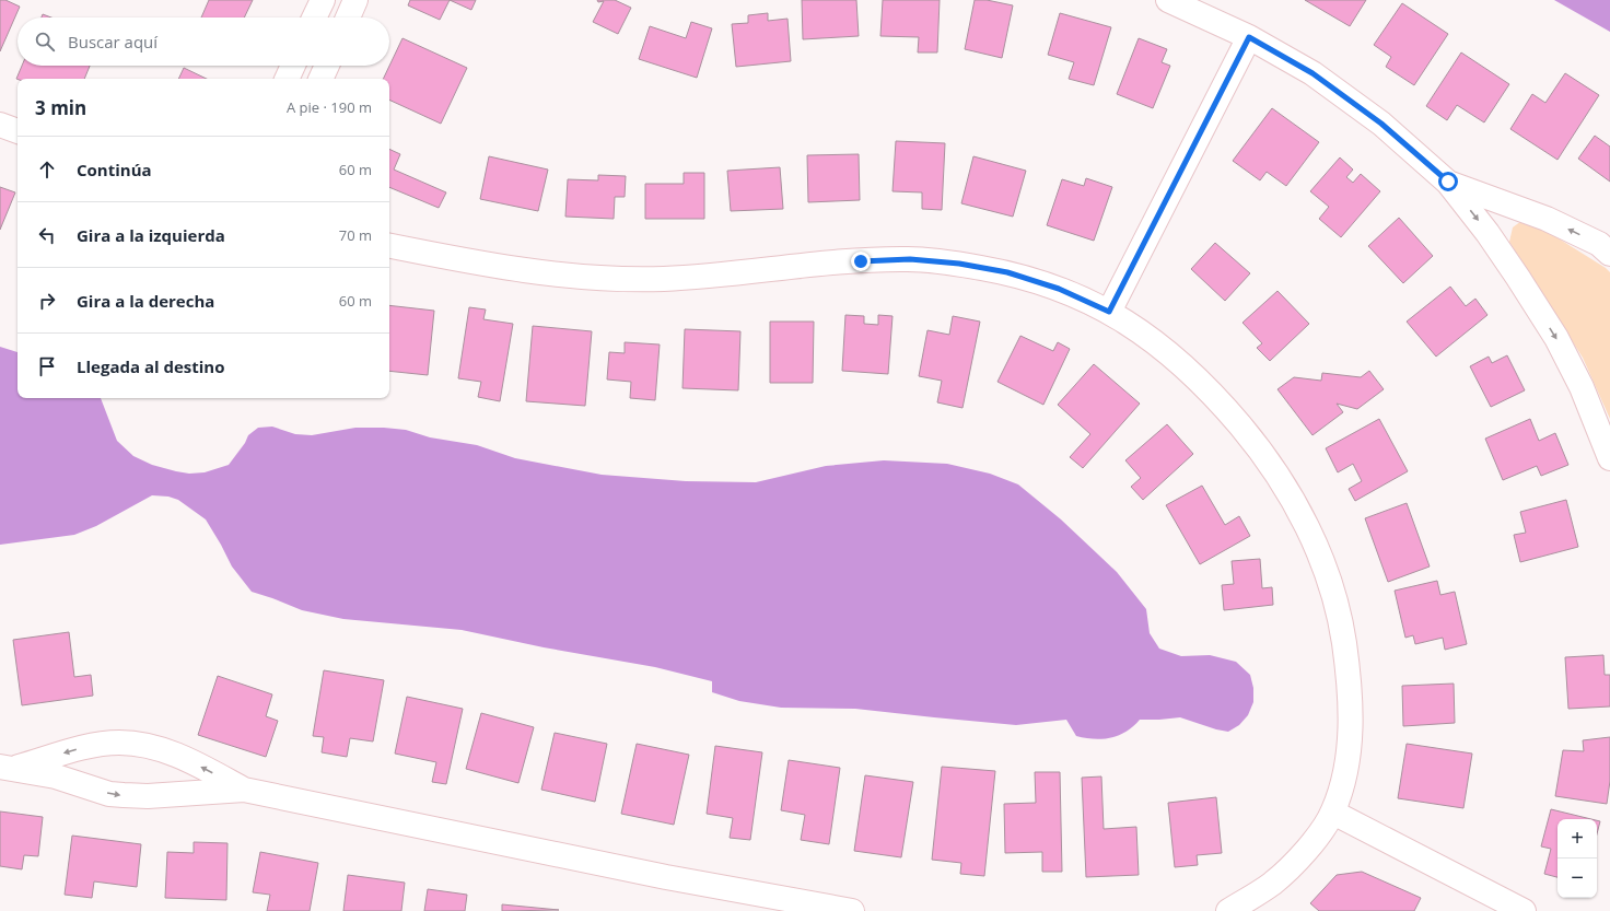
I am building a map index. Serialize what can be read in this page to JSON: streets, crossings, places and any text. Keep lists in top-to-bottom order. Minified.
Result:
{"page":{"search":"Buscar aquí","heading":["3 min","A pie · 190 m"],"list":[["Continúa","60 m"],["Gira a la izquierda","70 m"],["Gira a la derecha","60 m"],"Llegada al destino"],"map_buttons":["+","−"]}}
